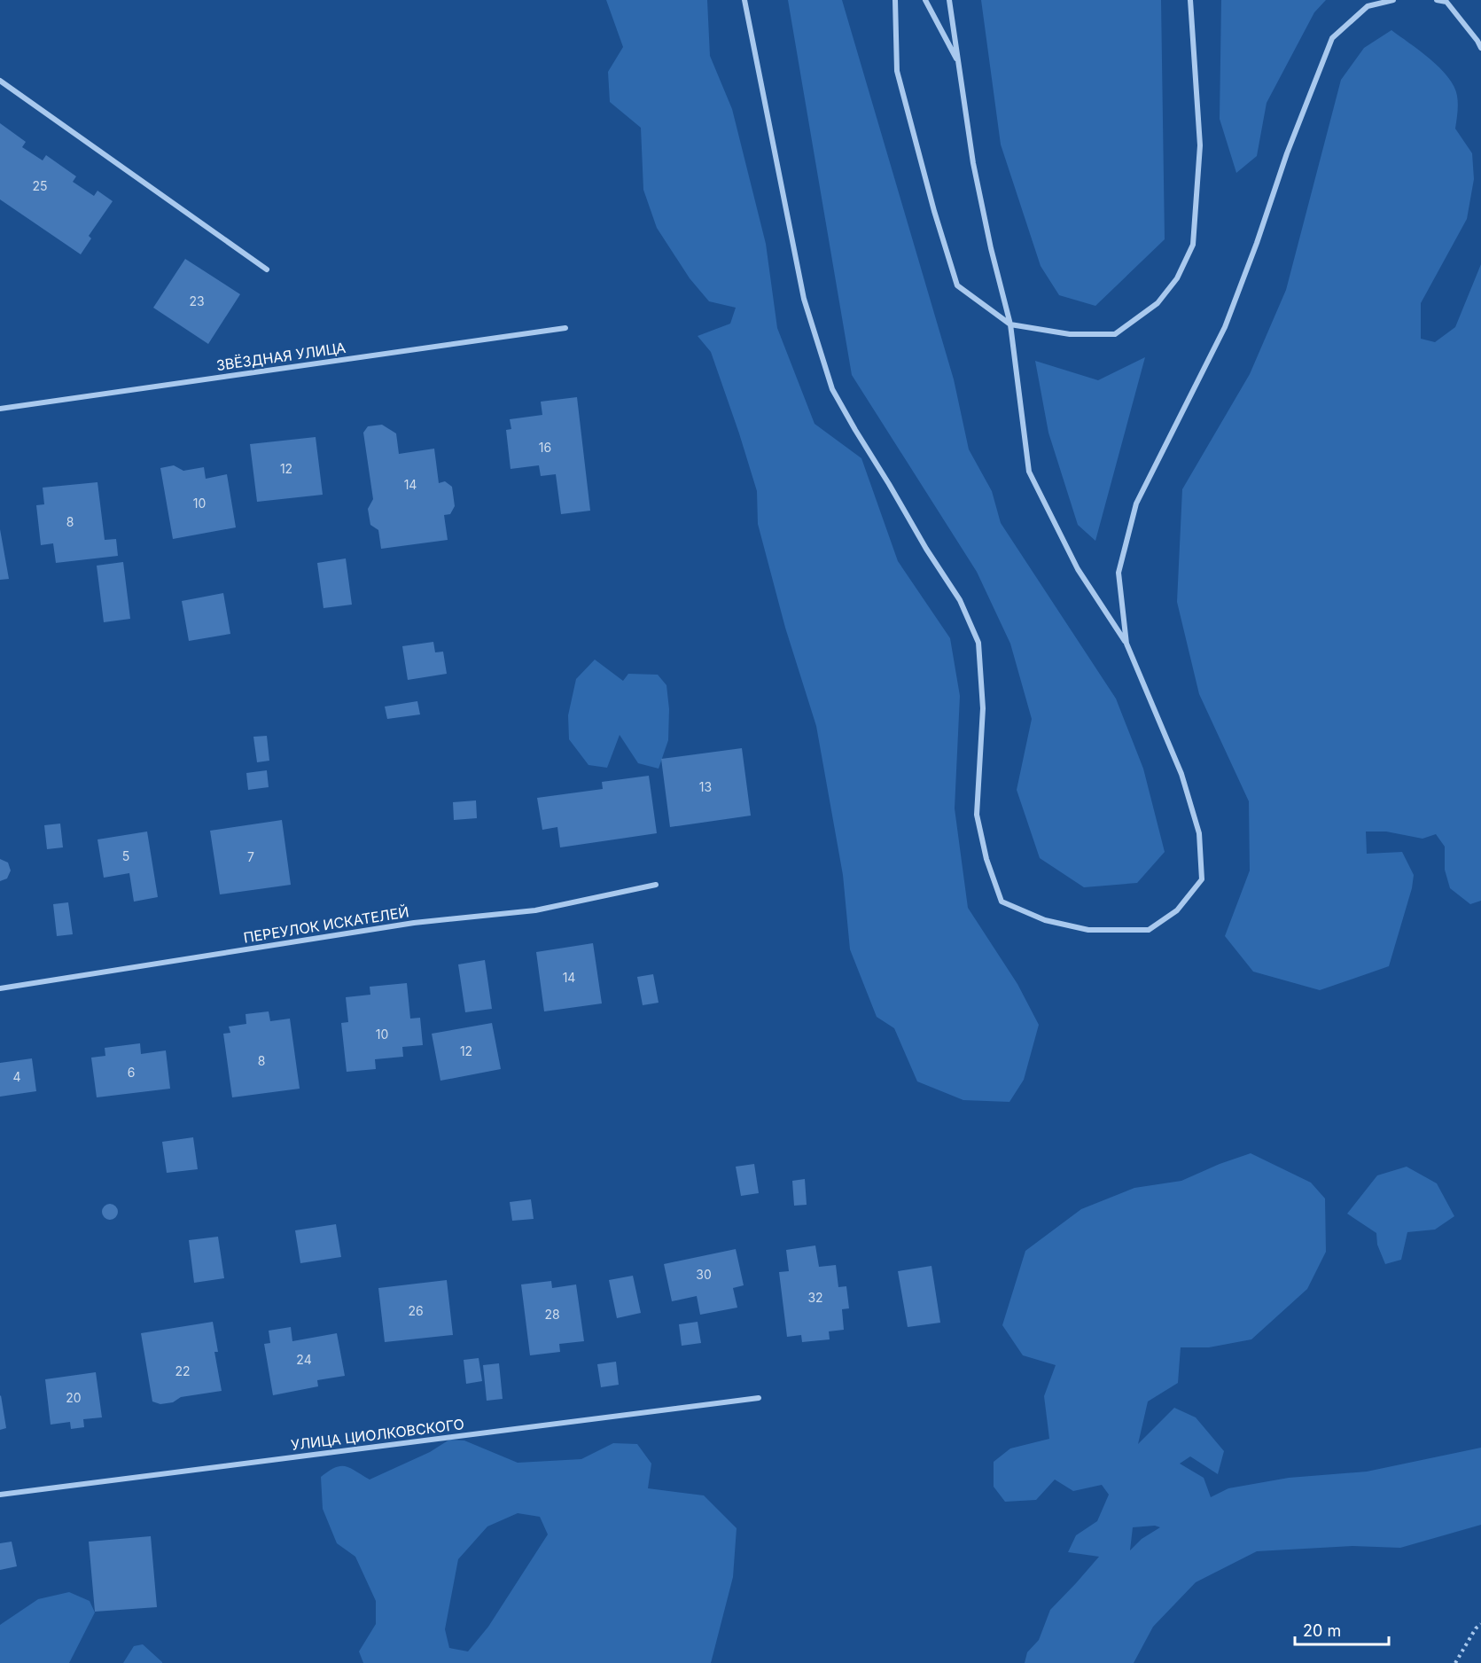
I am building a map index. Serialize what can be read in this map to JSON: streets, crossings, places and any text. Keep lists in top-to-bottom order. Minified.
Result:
{"streets":{"street":["ЗВЁЗДНАЯ УЛИЦА","ПЕРЕУЛОК ИСКАТЕЛЕЙ","УЛИЦА ЦИОЛКОВСКОГО"]},"house_numbers":["25","23","16","12","14","10","8","13","5","7","14","10","12","8","6","4","30","32","26","28","24","22","20"],"scale_bar":"20 m"}
